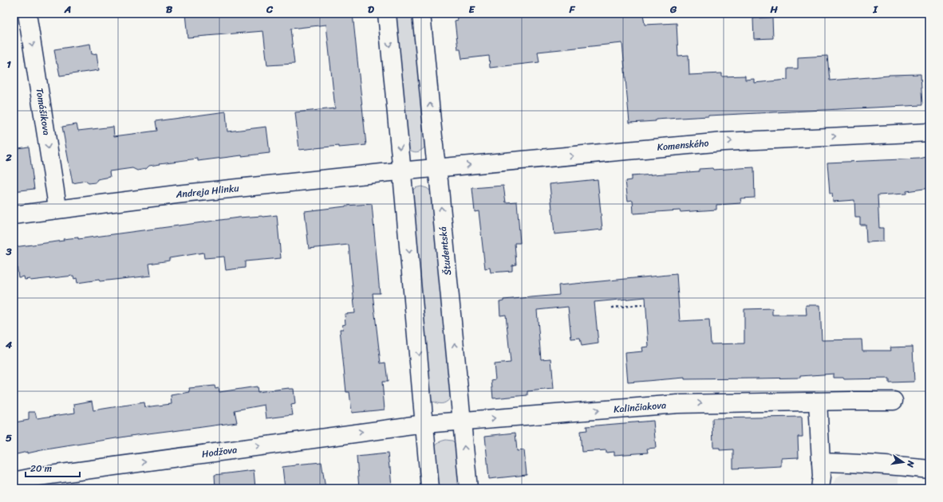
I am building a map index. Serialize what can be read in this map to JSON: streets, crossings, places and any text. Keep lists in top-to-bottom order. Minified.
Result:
{"streets":{"street":["Tomášikova","Komenského","Andreja Hlinku","Študentská","Kalinčiakova","Hodžova"]},"crossings":[["Tomášikova","Andreja Hlinku"],["Komenského","Andreja Hlinku"],["Komenského","Študentská"],["Študentská","Kalinčiakova"],["Kalinčiakova","Hodžova"]],"one_way":["Tomášikova","Komenského","Kalinčiakova","Hodžova"],"scale_bar":"20 m","north":"right","grid":{"columns":["A","B","C","D","E","F","G","H","I"],"rows":["1","2","3","4","5"]}}
